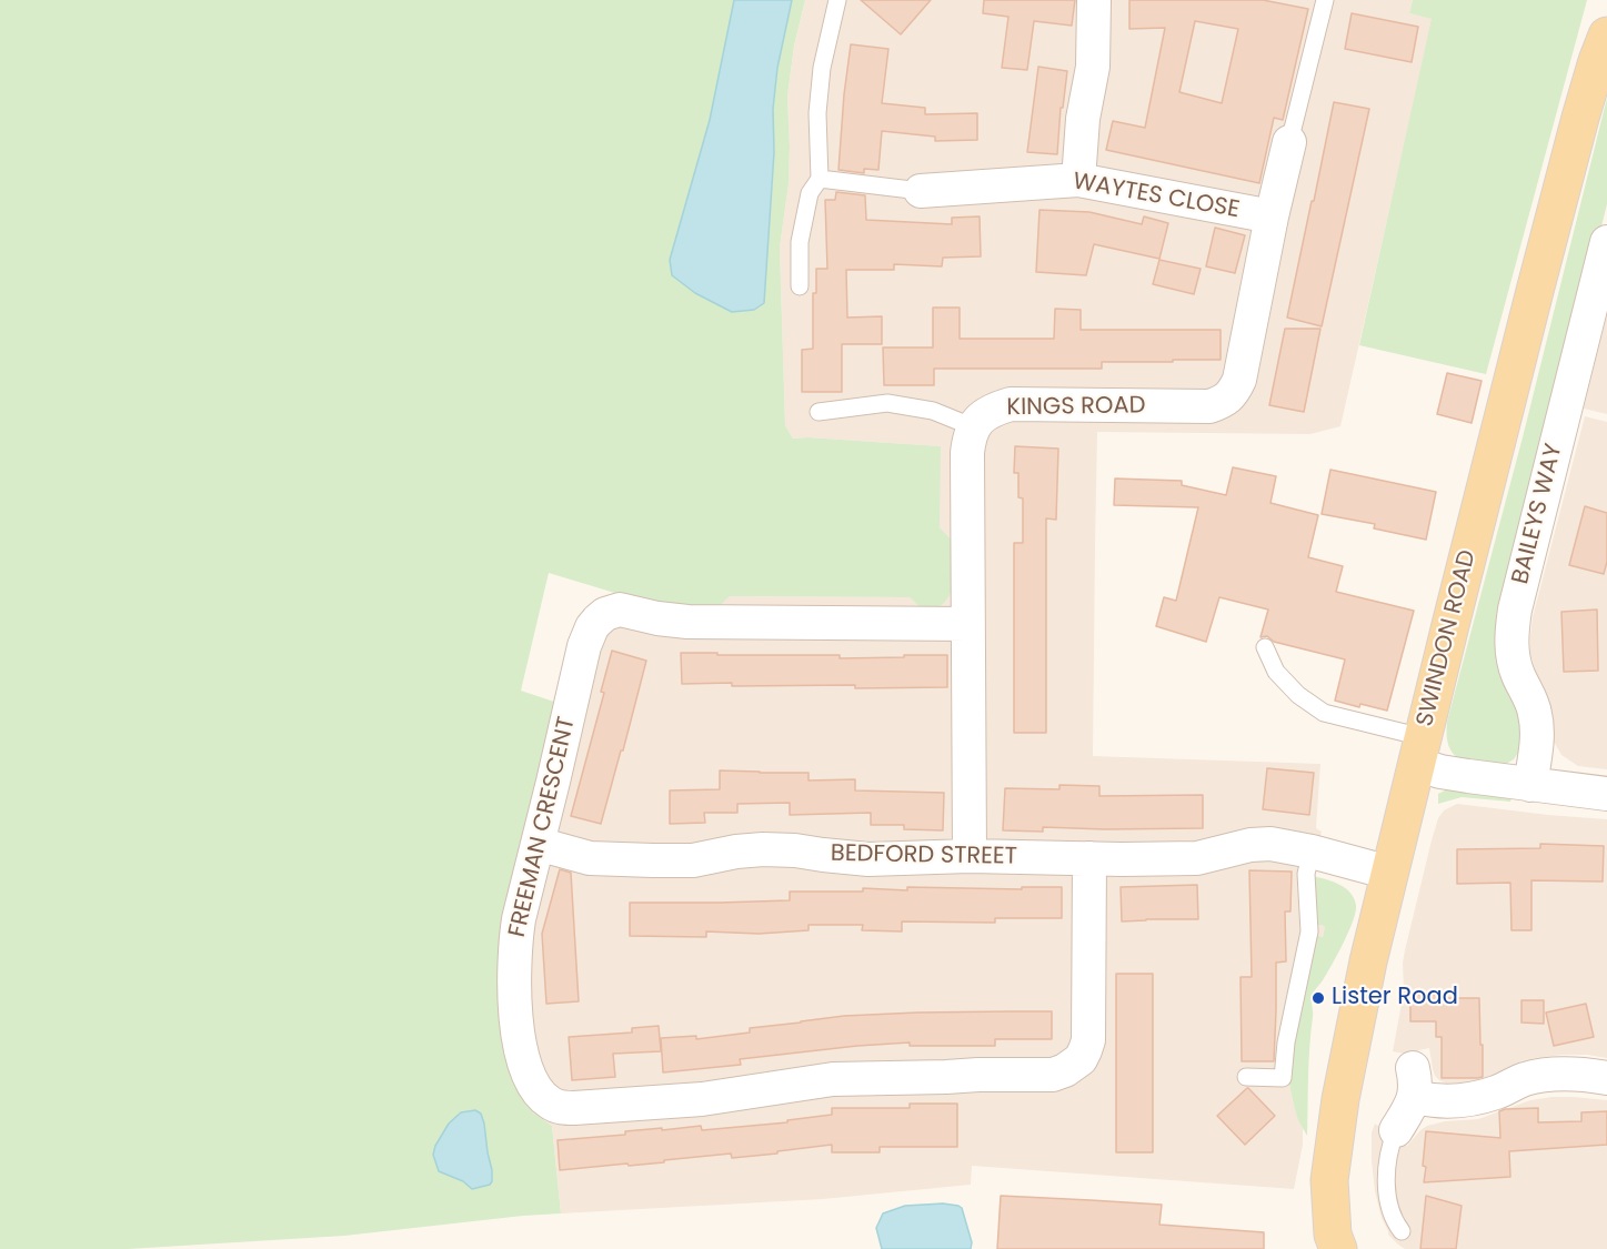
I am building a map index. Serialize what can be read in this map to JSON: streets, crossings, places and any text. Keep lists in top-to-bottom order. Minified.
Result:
{"streets":{"main road":["SWINDON ROAD"],"street":["WAYTES CLOSE","KINGS ROAD","BAILEYS WAY","FREEMAN CRESCENT","BEDFORD STREET"]},"crossings":[["WAYTES CLOSE","KINGS ROAD"],["KINGS ROAD","FREEMAN CRESCENT"],["KINGS ROAD","BEDFORD STREET"],["SWINDON ROAD","BEDFORD STREET"],["FREEMAN CRESCENT","BEDFORD STREET"]],"places":["Lister Road"]}
